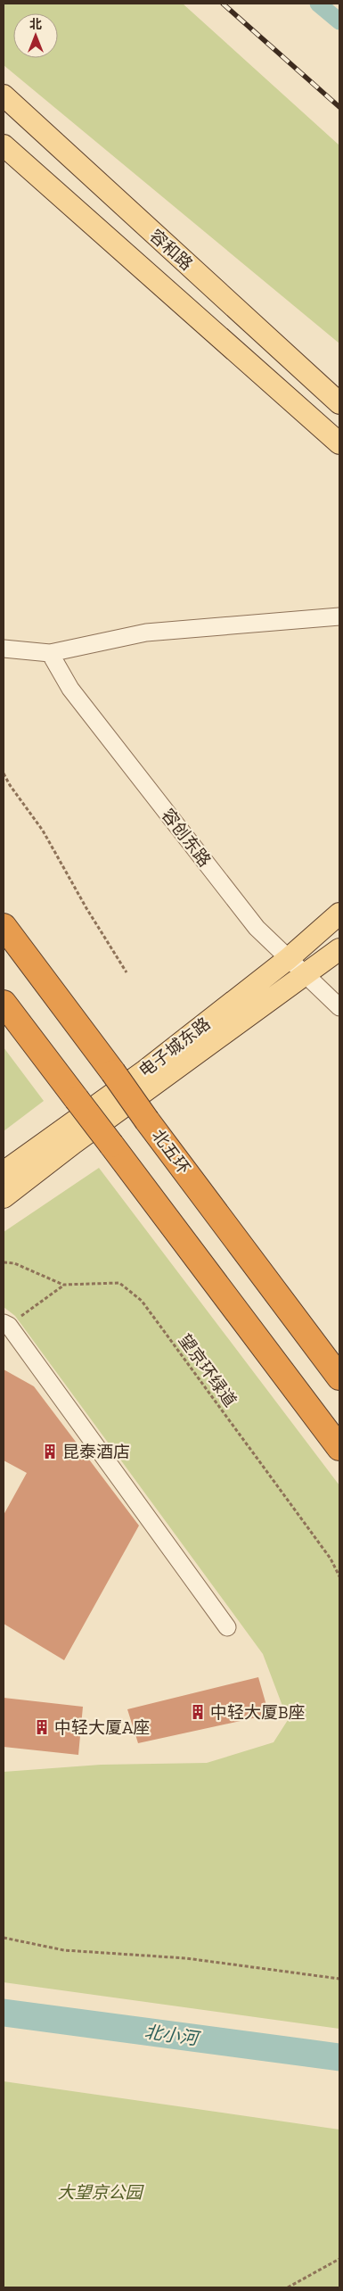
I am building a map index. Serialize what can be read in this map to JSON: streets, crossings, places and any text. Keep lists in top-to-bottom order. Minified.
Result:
{"streets":{"highway":["北五环"],"main road":["容和路","电子城东路"],"street":["容创东路"],"path":["望京环绿道"]},"crossings":[["容创东路","电子城东路"]],"water":["北小河"],"parks":["大望京公园"],"places":{"building":["昆泰酒店","中轻大厦B座","中轻大厦A座"]},"north":"top"}
